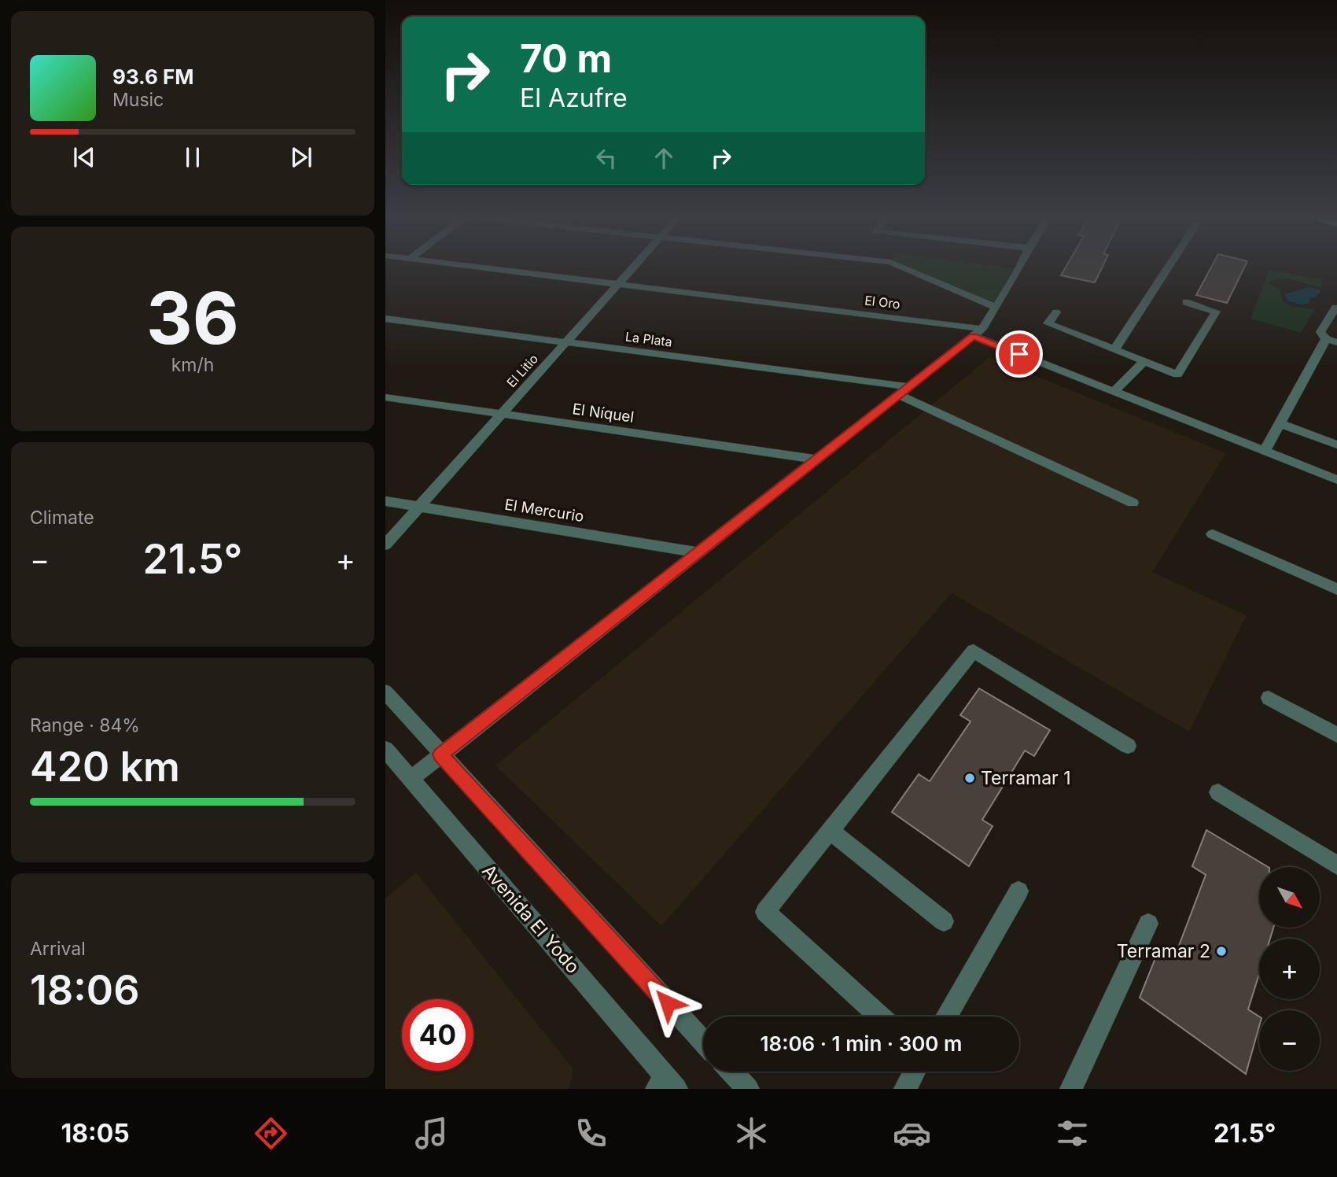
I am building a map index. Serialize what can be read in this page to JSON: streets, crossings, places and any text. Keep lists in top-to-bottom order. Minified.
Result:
{"streets":{"street":["El Oro","La Plata","El Litio","El Níquel","El Mercurio","Avenida El Yodo"]},"crossings":[["El Oro","El Litio"],["La Plata","El Litio"],["El Litio","El Níquel"],["El Litio","El Mercurio"]],"places":["Terramar 1","Terramar 2"],"north":"bottom right","page":{"turn":["70 m","El Azufre"],"song":["93.6 FM","Music"],"tile":[["36","km/h"],"Climate",["Range · 84%","420 km"],["Arrival","18:06"]],"heat":["−","21.5°","+"],"map_buttons":["+","−"],"limit":"40","trip":"18:06 · 1 min · 300 m","tabs":["18:05","21.5°"]}}
